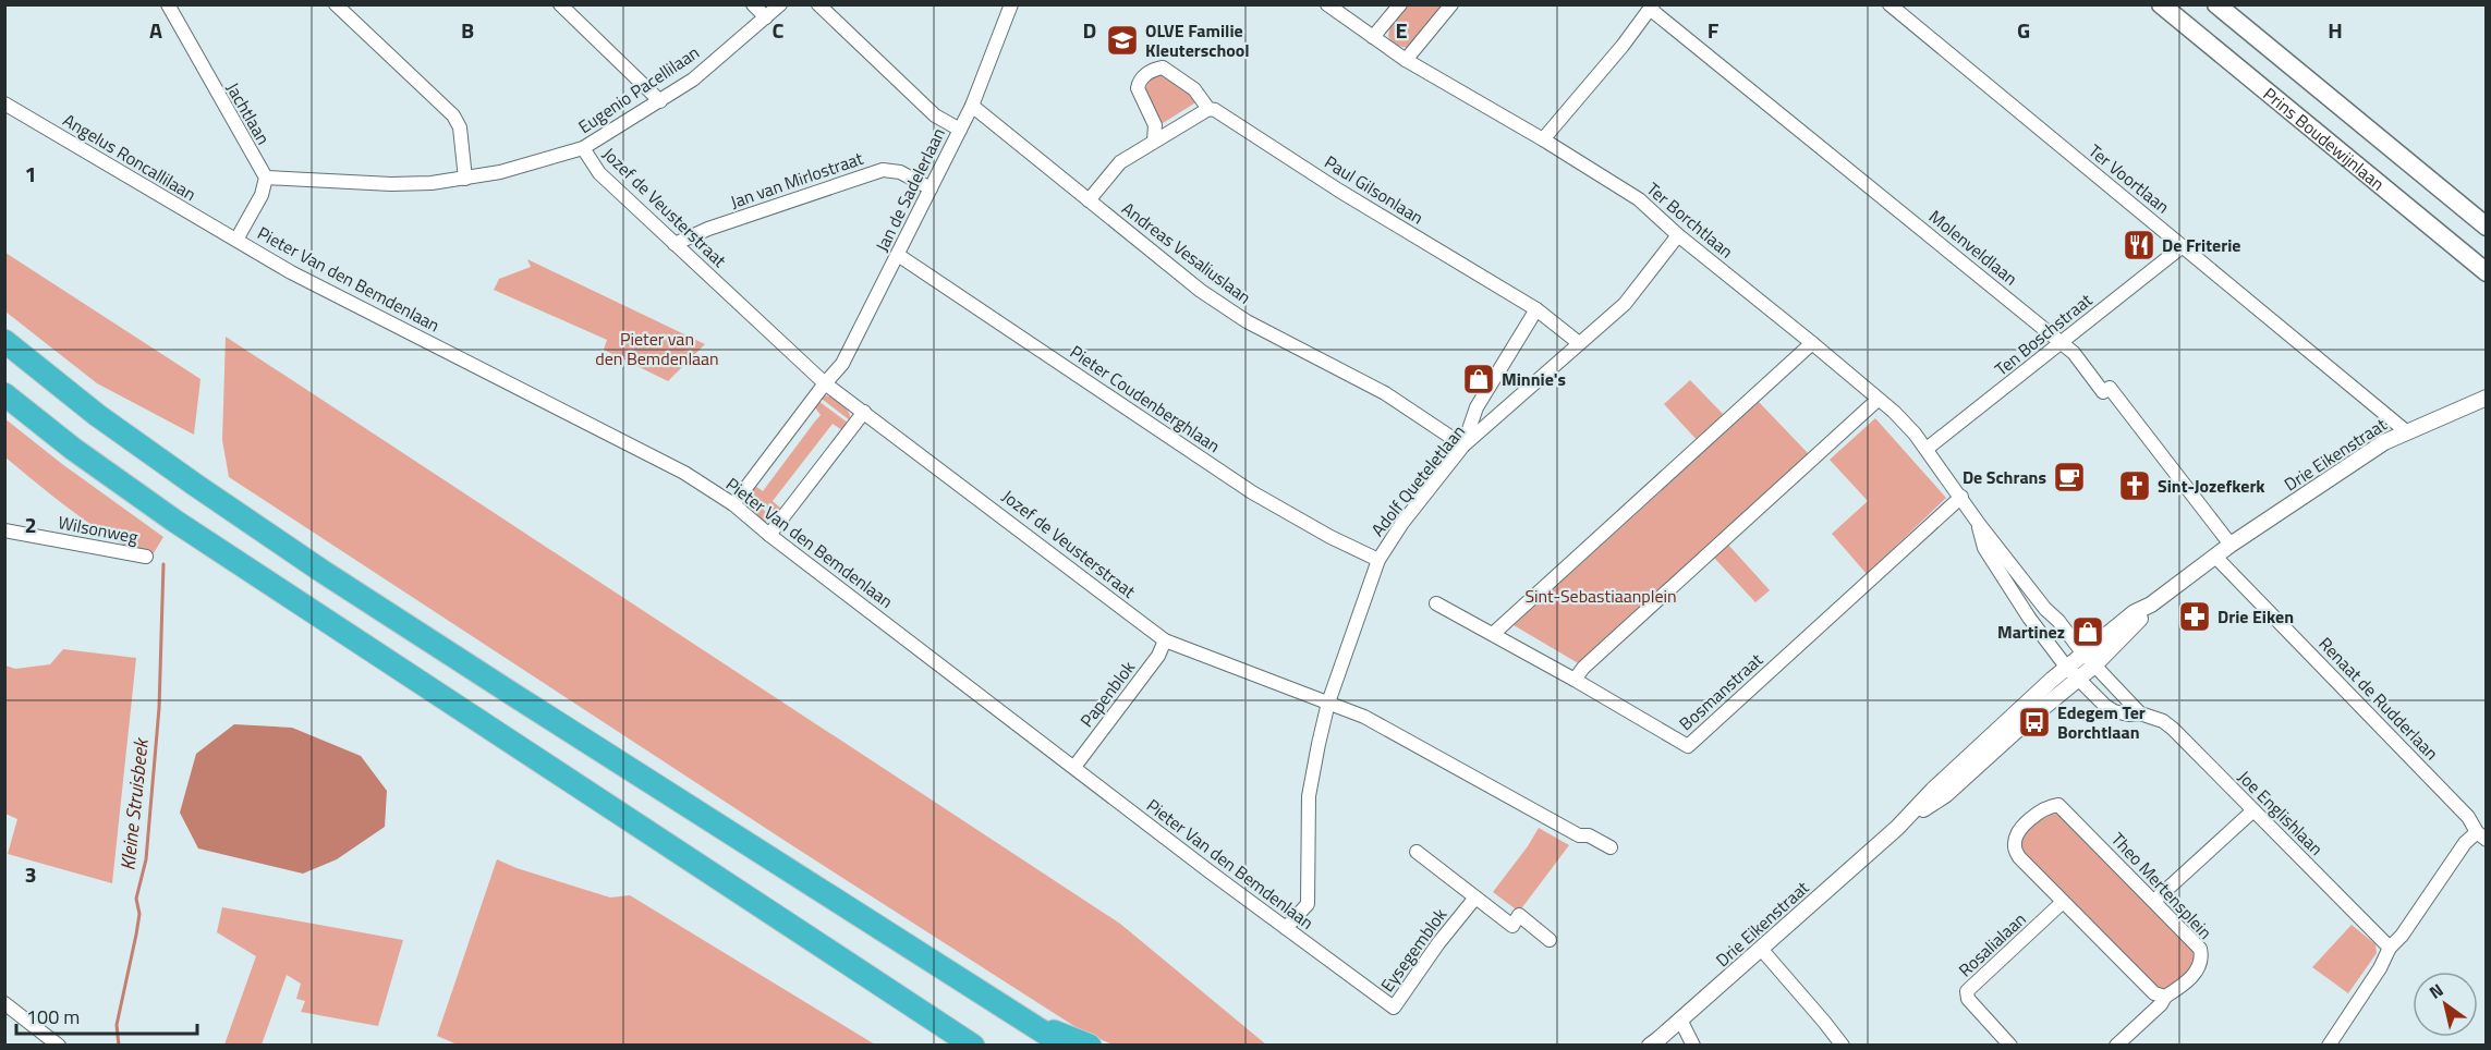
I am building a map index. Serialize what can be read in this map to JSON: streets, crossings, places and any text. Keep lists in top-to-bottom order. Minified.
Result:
{"streets":{"main road":["Prins Boudewijnlaan"],"street":["Eugenio Pacellilaan","Jachtlaan","Angelus Roncallilaan","Ter Voortlaan","Jan van Mirlostraat","Jan de Sadelerlaan","Paul Gilsonlaan","Jozef de Veusterstraat","Ter Borchtlaan","Molenveldlaan","Andreas Vesaliuslaan","Pieter Van den Bemdenlaan","Ten Boschstraat","Pieter Coudenberghlaan","Drie Eikenstraat","Adolf Queteletlaan","Wilsonweg","Bosmanstraat","Papenblok","Renaat de Rudderlaan","Joe Englishlaan","Theo Mertensplein","Rosalialaan","Eysegemblok"]},"crossings":[["Eugenio Pacellilaan","Jachtlaan"],["Eugenio Pacellilaan","Jozef de Veusterstraat"],["Angelus Roncallilaan","Pieter Van den Bemdenlaan"],["Ter Voortlaan","Ten Boschstraat"],["Ter Voortlaan","Drie Eikenstraat"],["Jan van Mirlostraat","Jan de Sadelerlaan"],["Jan van Mirlostraat","Jozef de Veusterstraat"],["Jan de Sadelerlaan","Jozef de Veusterstraat"],["Jan de Sadelerlaan","Andreas Vesaliuslaan"],["Jan de Sadelerlaan","Pieter Van den Bemdenlaan"],["Jan de Sadelerlaan","Pieter Coudenberghlaan"],["Paul Gilsonlaan","Adolf Queteletlaan"],["Jozef de Veusterstraat","Adolf Queteletlaan"],["Jozef de Veusterstraat","Papenblok"],["Ter Borchtlaan","Ten Boschstraat"],["Ter Borchtlaan","Drie Eikenstraat"],["Ter Borchtlaan","Adolf Queteletlaan"],["Ter Borchtlaan","Bosmanstraat"],["Ter Borchtlaan","Joe Englishlaan"],["Molenveldlaan","Ten Boschstraat"],["Molenveldlaan","Drie Eikenstraat"],["Andreas Vesaliuslaan","Adolf Queteletlaan"],["Pieter Van den Bemdenlaan","Adolf Queteletlaan"],["Pieter Van den Bemdenlaan","Papenblok"],["Pieter Van den Bemdenlaan","Eysegemblok"],["Pieter Coudenberghlaan","Adolf Queteletlaan"],["Drie Eikenstraat","Renaat de Rudderlaan"],["Drie Eikenstraat","Joe Englishlaan"],["Theo Mertensplein","Rosalialaan"]],"water":["Kleine Struisbeek"],"parks":["Pieter van den Bemdenlaan","Sint-Sebastiaanplein"],"places":{"school or university":["OLVE Familie Kleuterschool"],"restaurant":["De Friterie"],"shop":["Minnie's","Martinez"],"cafe":["De Schrans"],"church":["Sint-Jozefkerk"],"pharmacy":["Drie Eiken"],"bus stop":["Edegem Ter Borchtlaan"]},"scale_bar":"100 m","north":"top left","grid":{"columns":["A","B","C","D","E","F","G","H"],"rows":["1","2","3"]}}
